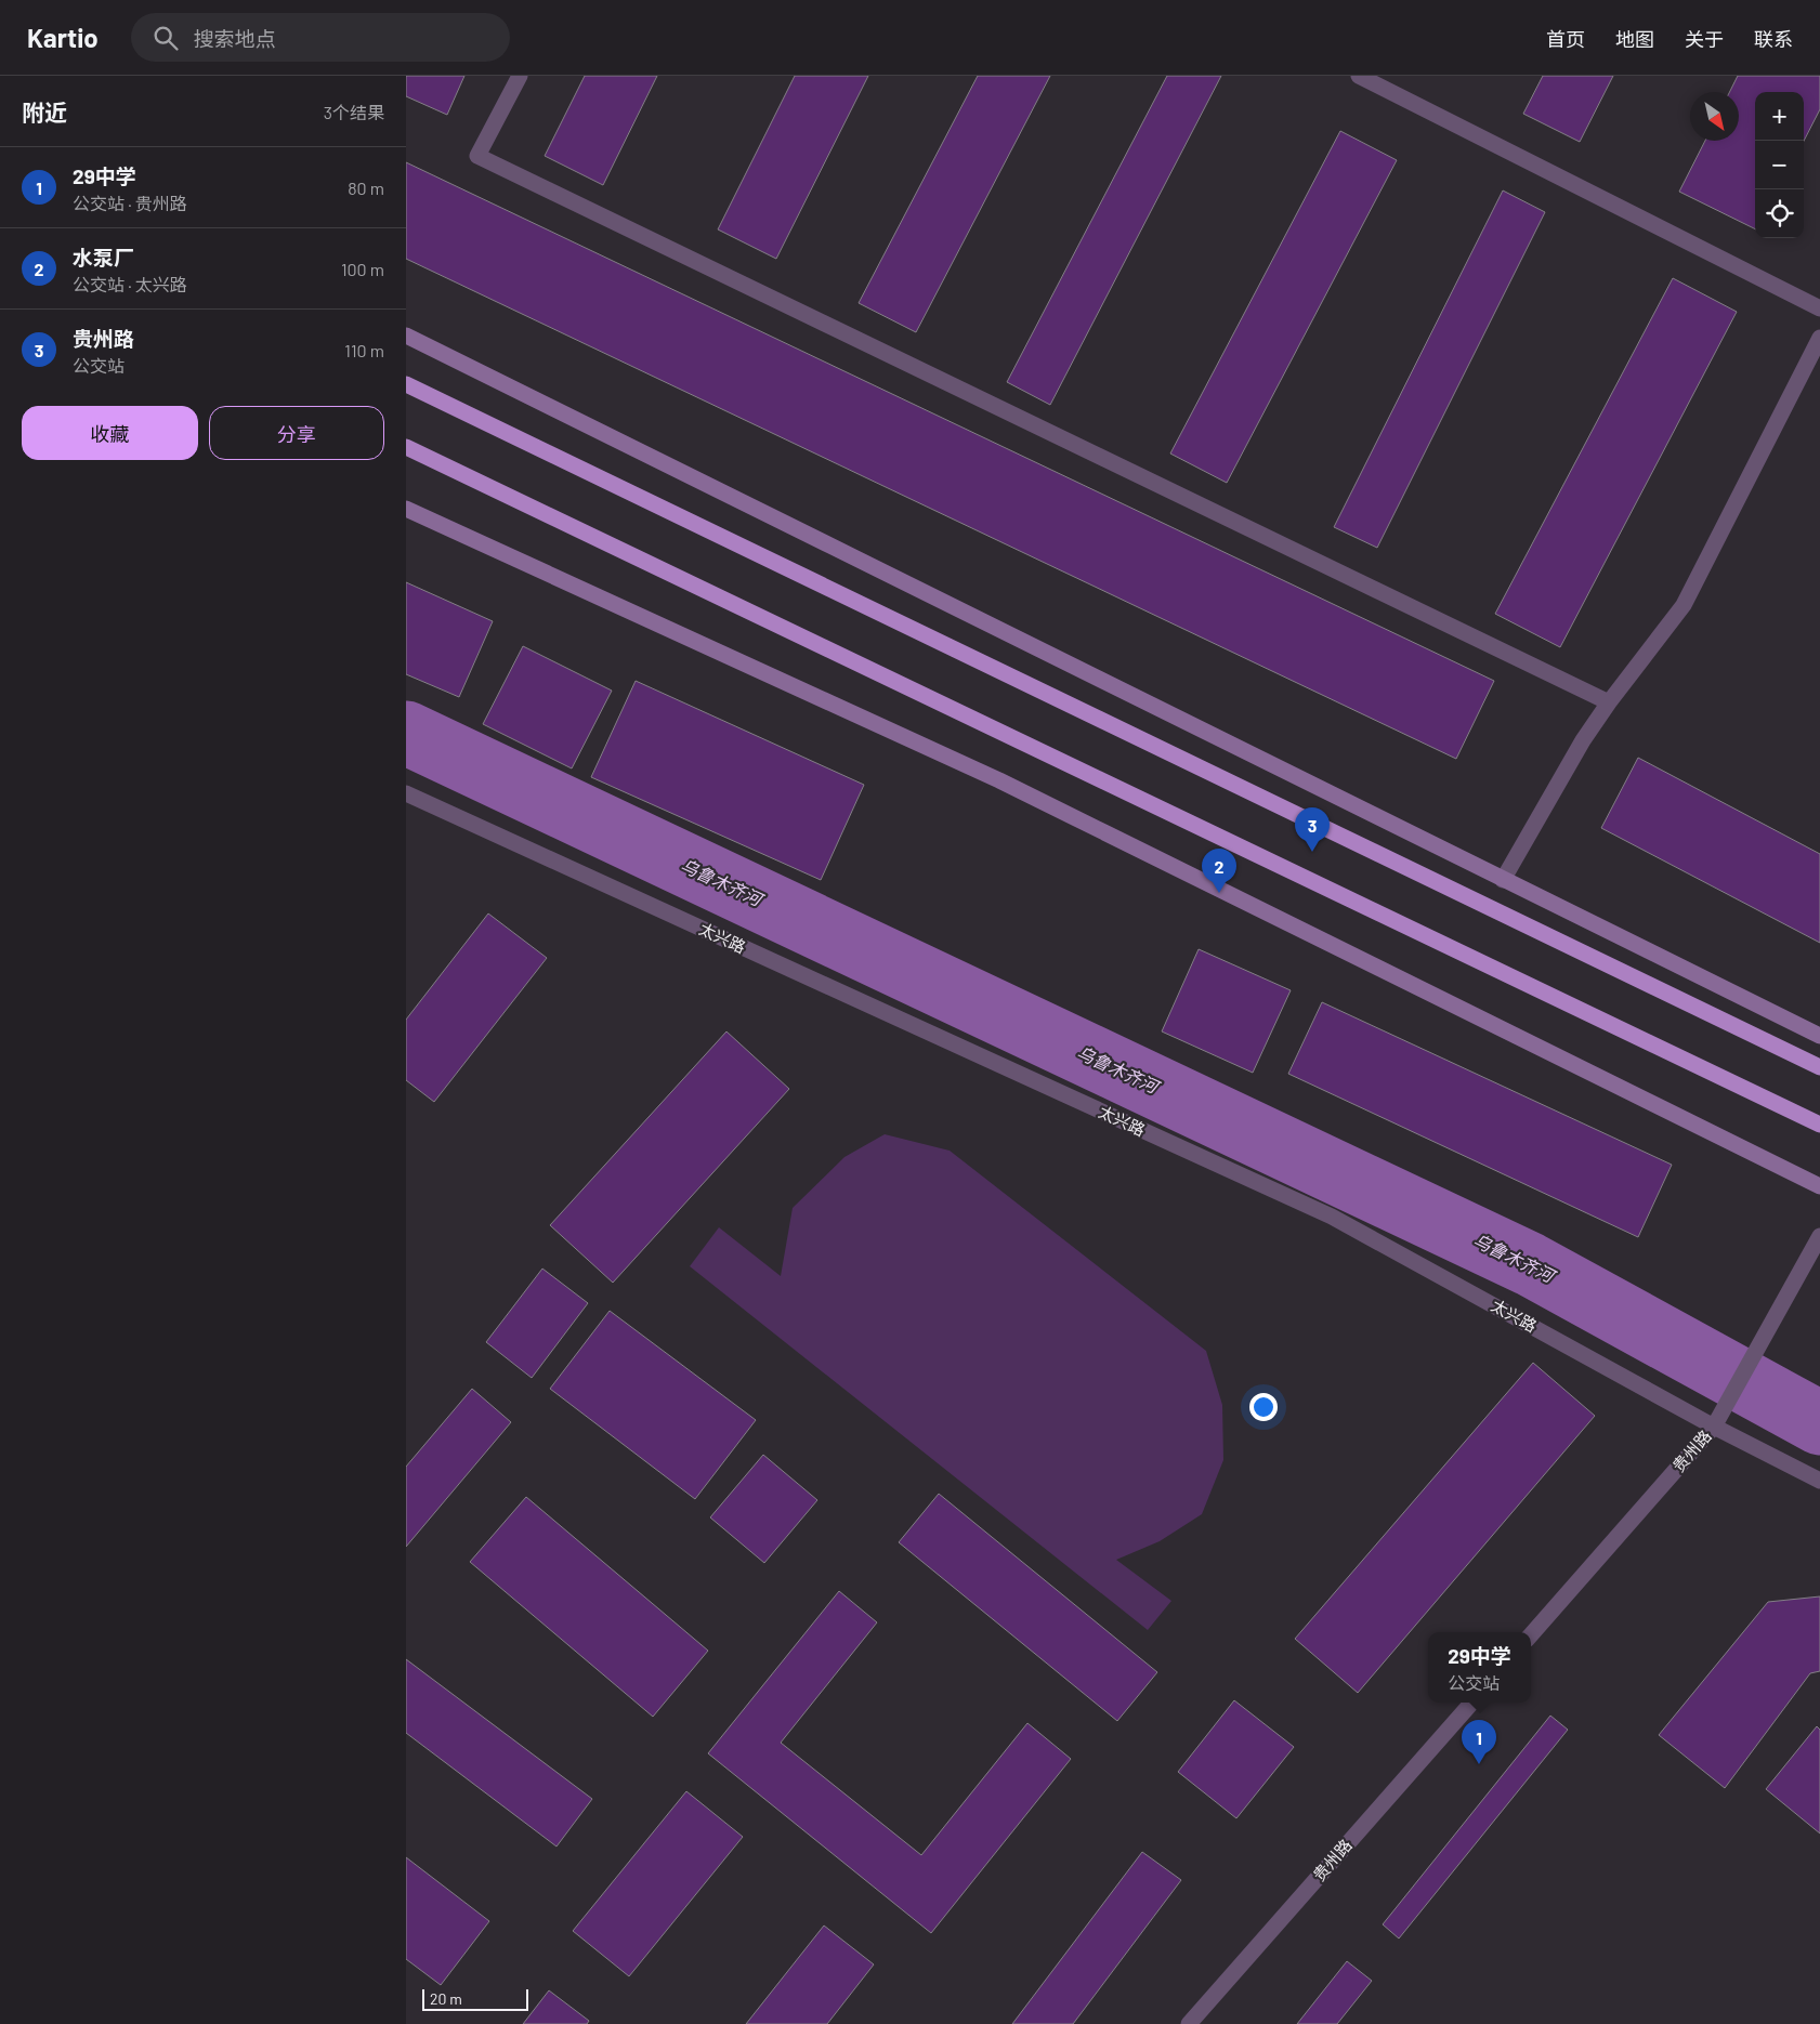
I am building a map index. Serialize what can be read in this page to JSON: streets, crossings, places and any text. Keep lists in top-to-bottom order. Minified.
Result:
{"streets":{"street":["太兴路","贵州路"]},"crossings":[["太兴路","贵州路"]],"water":["乌鲁木齐河"],"scale_bar":"20 m","north":"bottom right","page":{"header":"Kartio","search":"搜索地点","nav":["首页","地图","关于","联系"],"heading":["附近","3个结果"],"map_buttons":["+","−"],"list":[{"mark":"1","name":"29中学","note":"公交站 · 贵州路","value":"80 m"},{"mark":"2","name":"水泵厂","note":"公交站 · 太兴路","value":"100 m"},{"mark":"3","name":"贵州路","note":"公交站","value":"110 m"}],"buttons":["收藏","分享"],"pins":["3","2","1"],"popup":["29中学","公交站"],"scale":"20 m"}}
